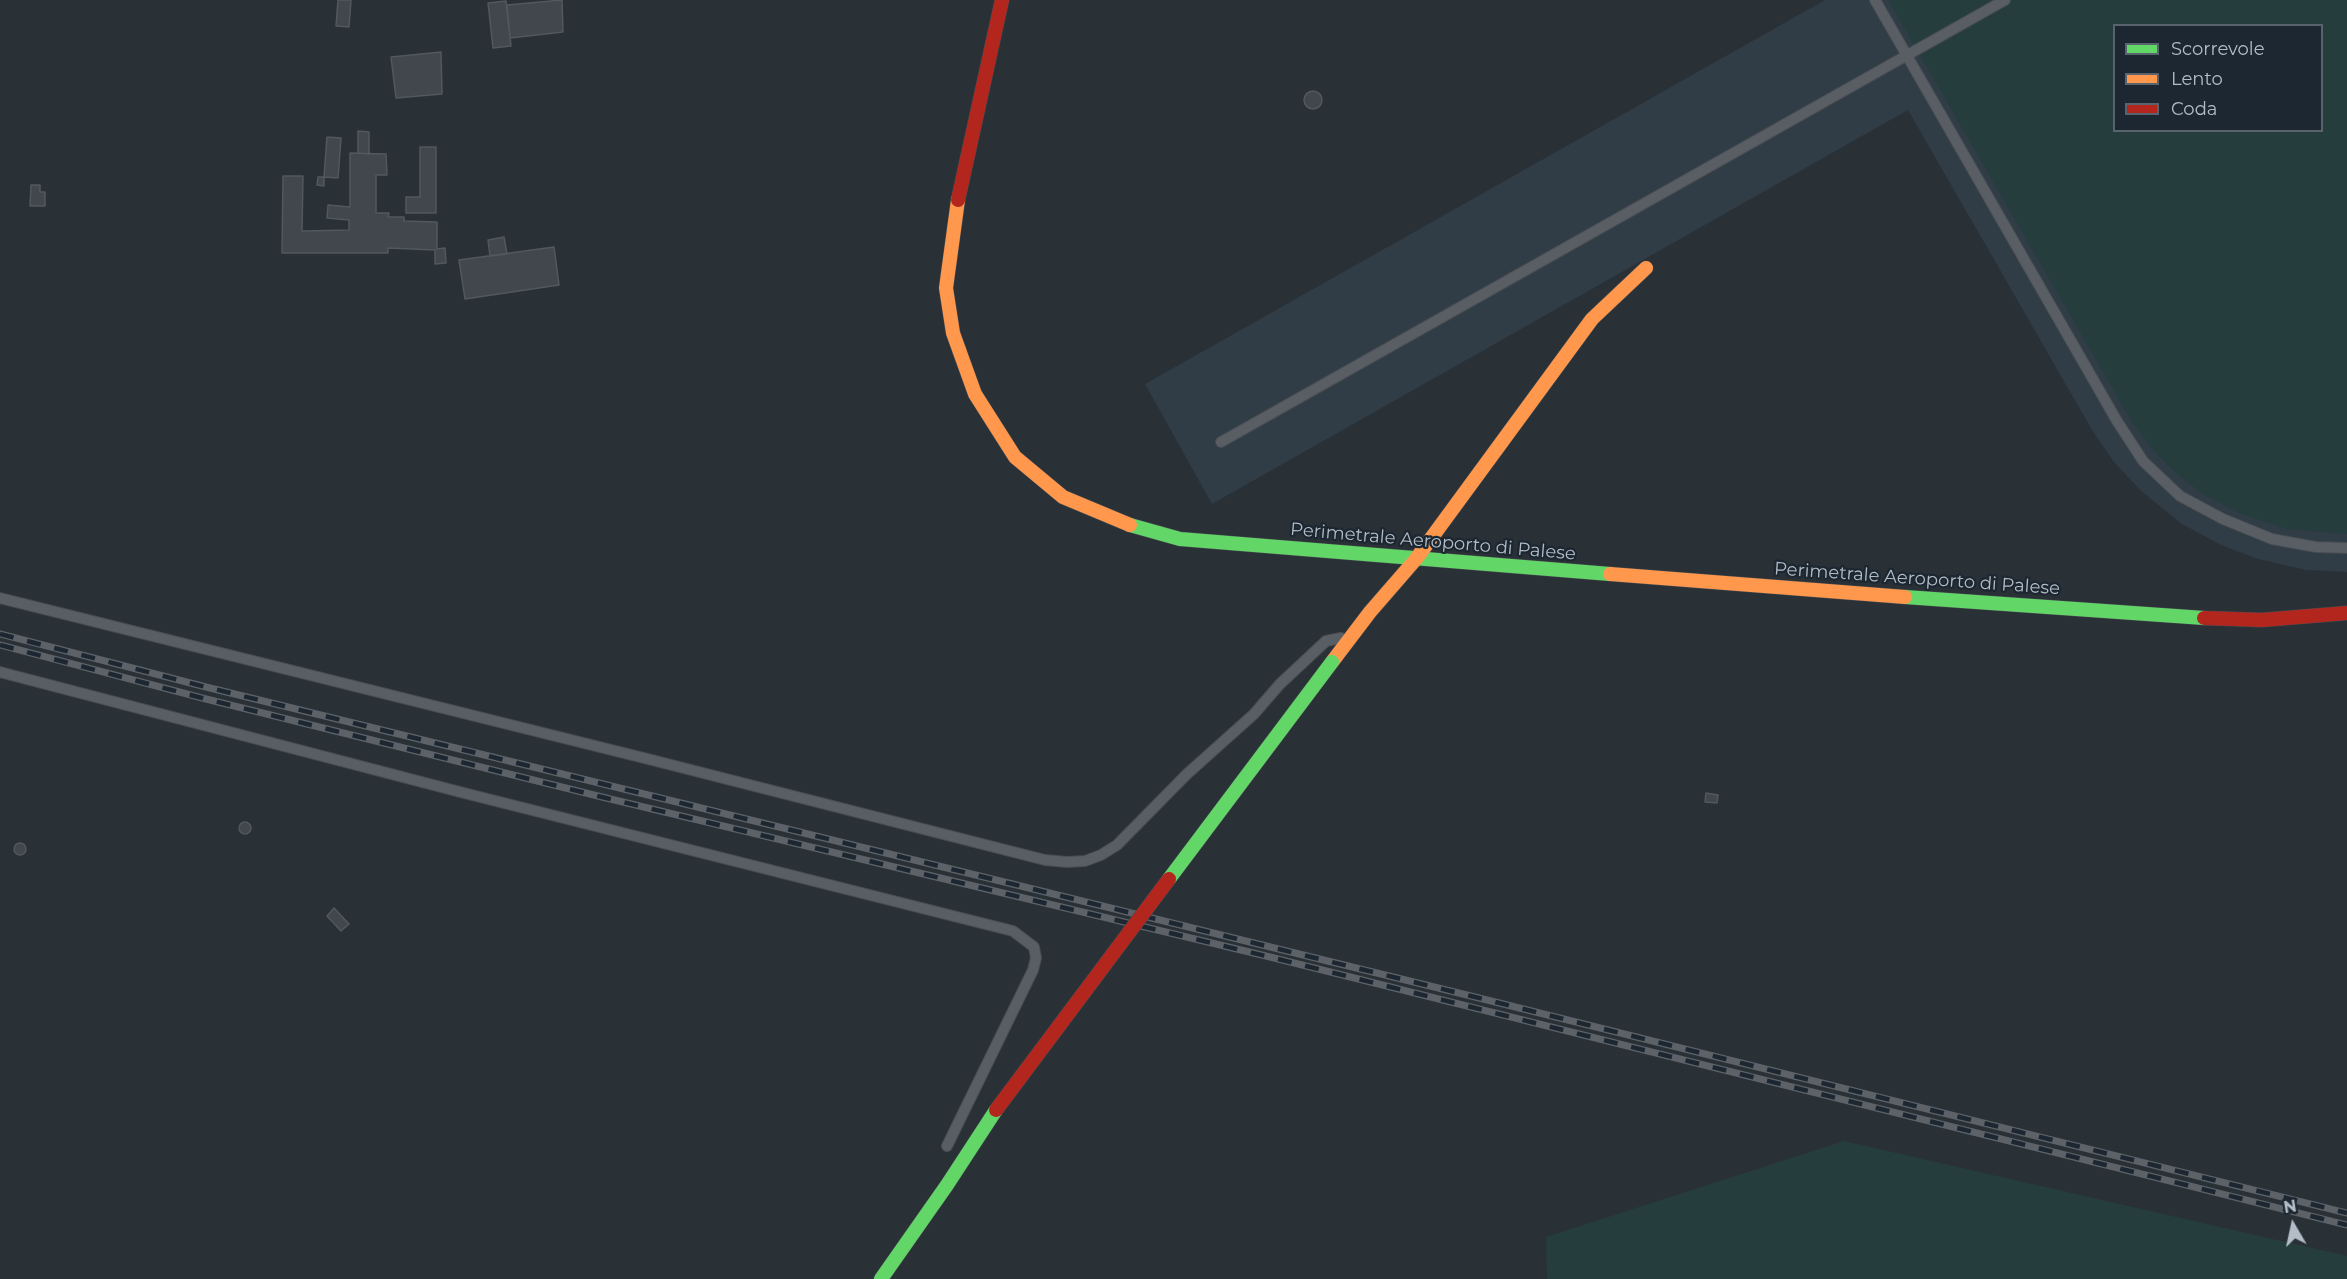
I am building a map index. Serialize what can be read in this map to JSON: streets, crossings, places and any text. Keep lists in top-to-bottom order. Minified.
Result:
{"streets":{"street":["Perimetrale Aeroporto di Palese"]},"legend":["Scorrevole","Lento","Coda"],"north":"top"}
